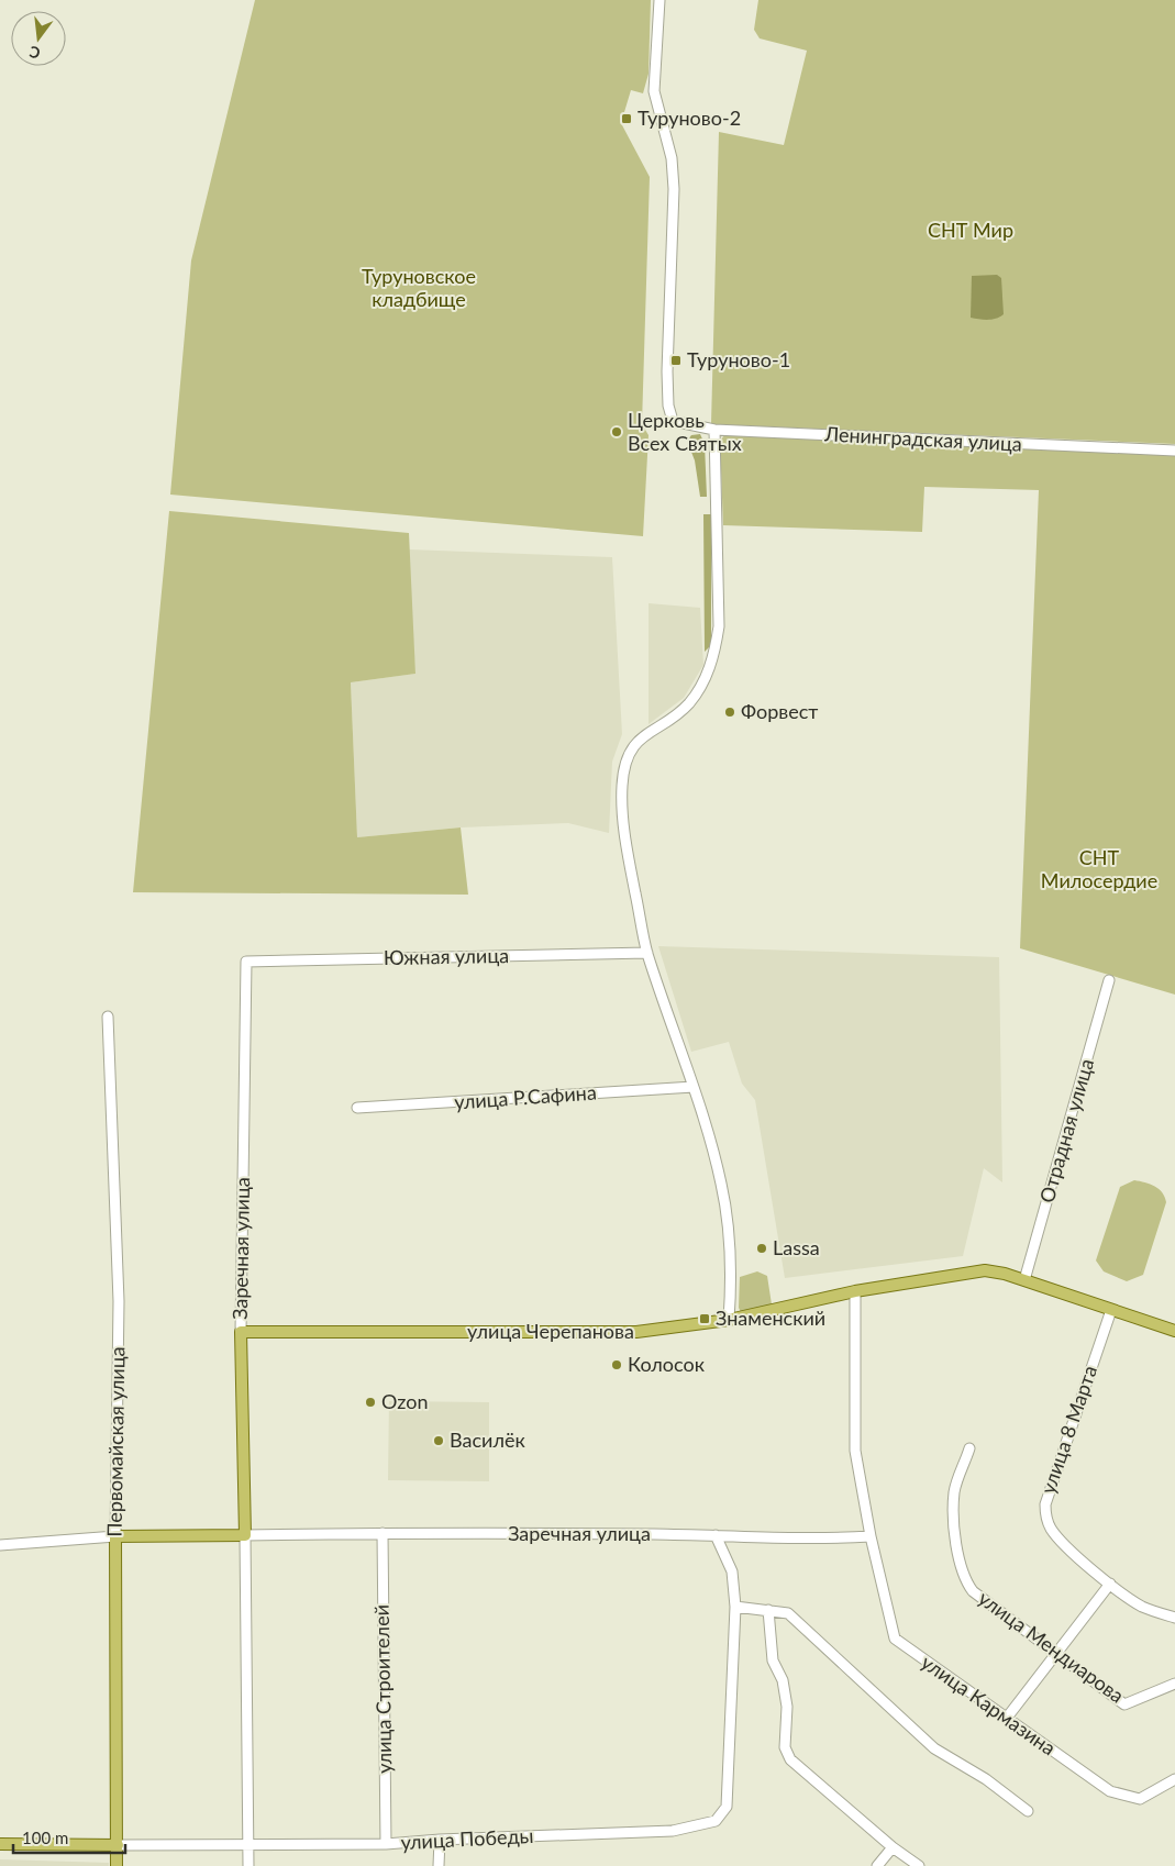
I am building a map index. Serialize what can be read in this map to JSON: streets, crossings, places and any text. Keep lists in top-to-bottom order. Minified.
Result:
{"streets":{"main road":["Заречная улица","улица Черепанова","Первомайская улица","улица Победы"],"street":["Ленинградская улица","Южная улица","улица Р.Сафина","Отрадная улица","улица 8 Марта","улица Мендиарова","улица Строителей","улица Кармазина"]},"crossings":[["Южная улица","Заречная улица"],["Отрадная улица","улица Черепанова"],["Заречная улица","улица Черепанова"],["Заречная улица","Первомайская улица"],["Заречная улица","улица Строителей"],["Заречная улица","улица Кармазина"],["Заречная улица","улица Победы"],["улица Черепанова","улица 8 Марта"],["Первомайская улица","улица Победы"],["улица Строителей","улица Победы"]],"parks":["СНТ Мир","Туруновское кладбище","СНТ Милосердие"],"places":{"transit":["Туруново-2","Туруново-1","Знаменский"],"other":["Церковь Всех Святых","Форвест","Lassa","Колосок","Ozon","Василёк"]},"scale_bar":"100 m","north":"bottom"}
